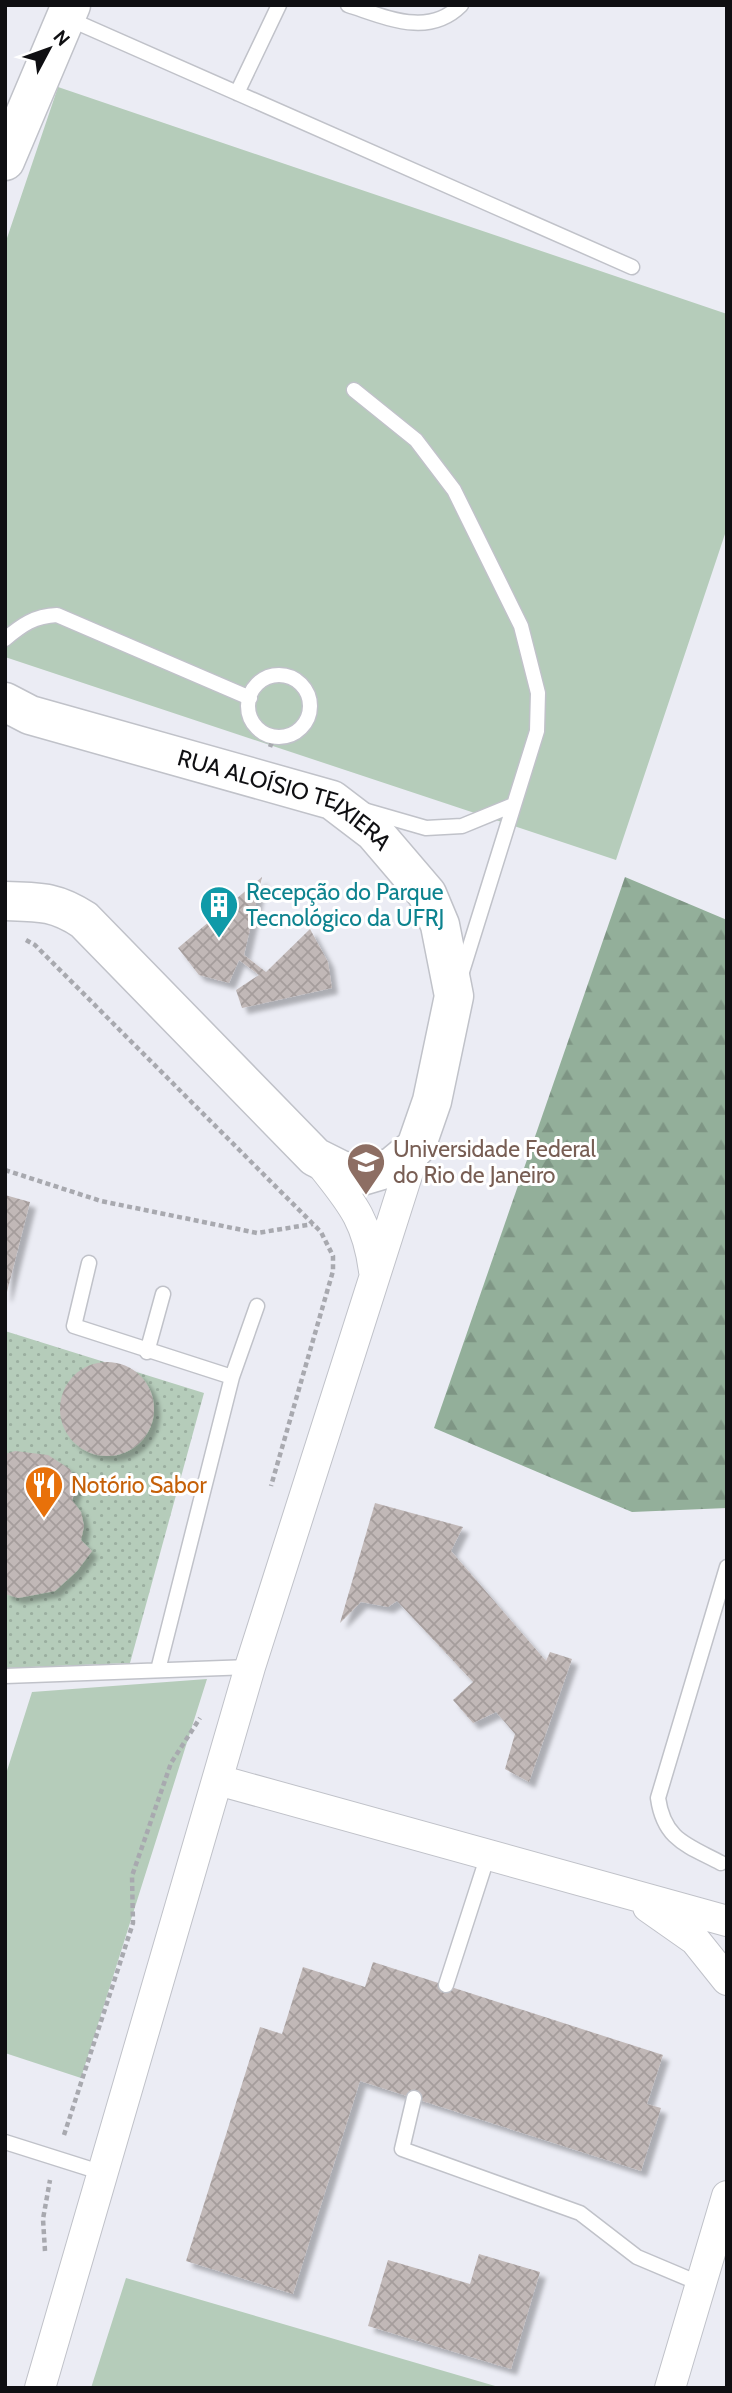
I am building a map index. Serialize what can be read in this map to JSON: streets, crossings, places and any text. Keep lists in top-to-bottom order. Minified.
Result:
{"streets":{"street":["RUA ALOÍSIO TEIXIERA"]},"places":{"building":["Recepção do Parque Tecnológico da UFRJ"],"school or university":["Universidade Federal do Rio de Janeiro"],"restaurant":["Notório Sabor"]},"north":"top right"}
